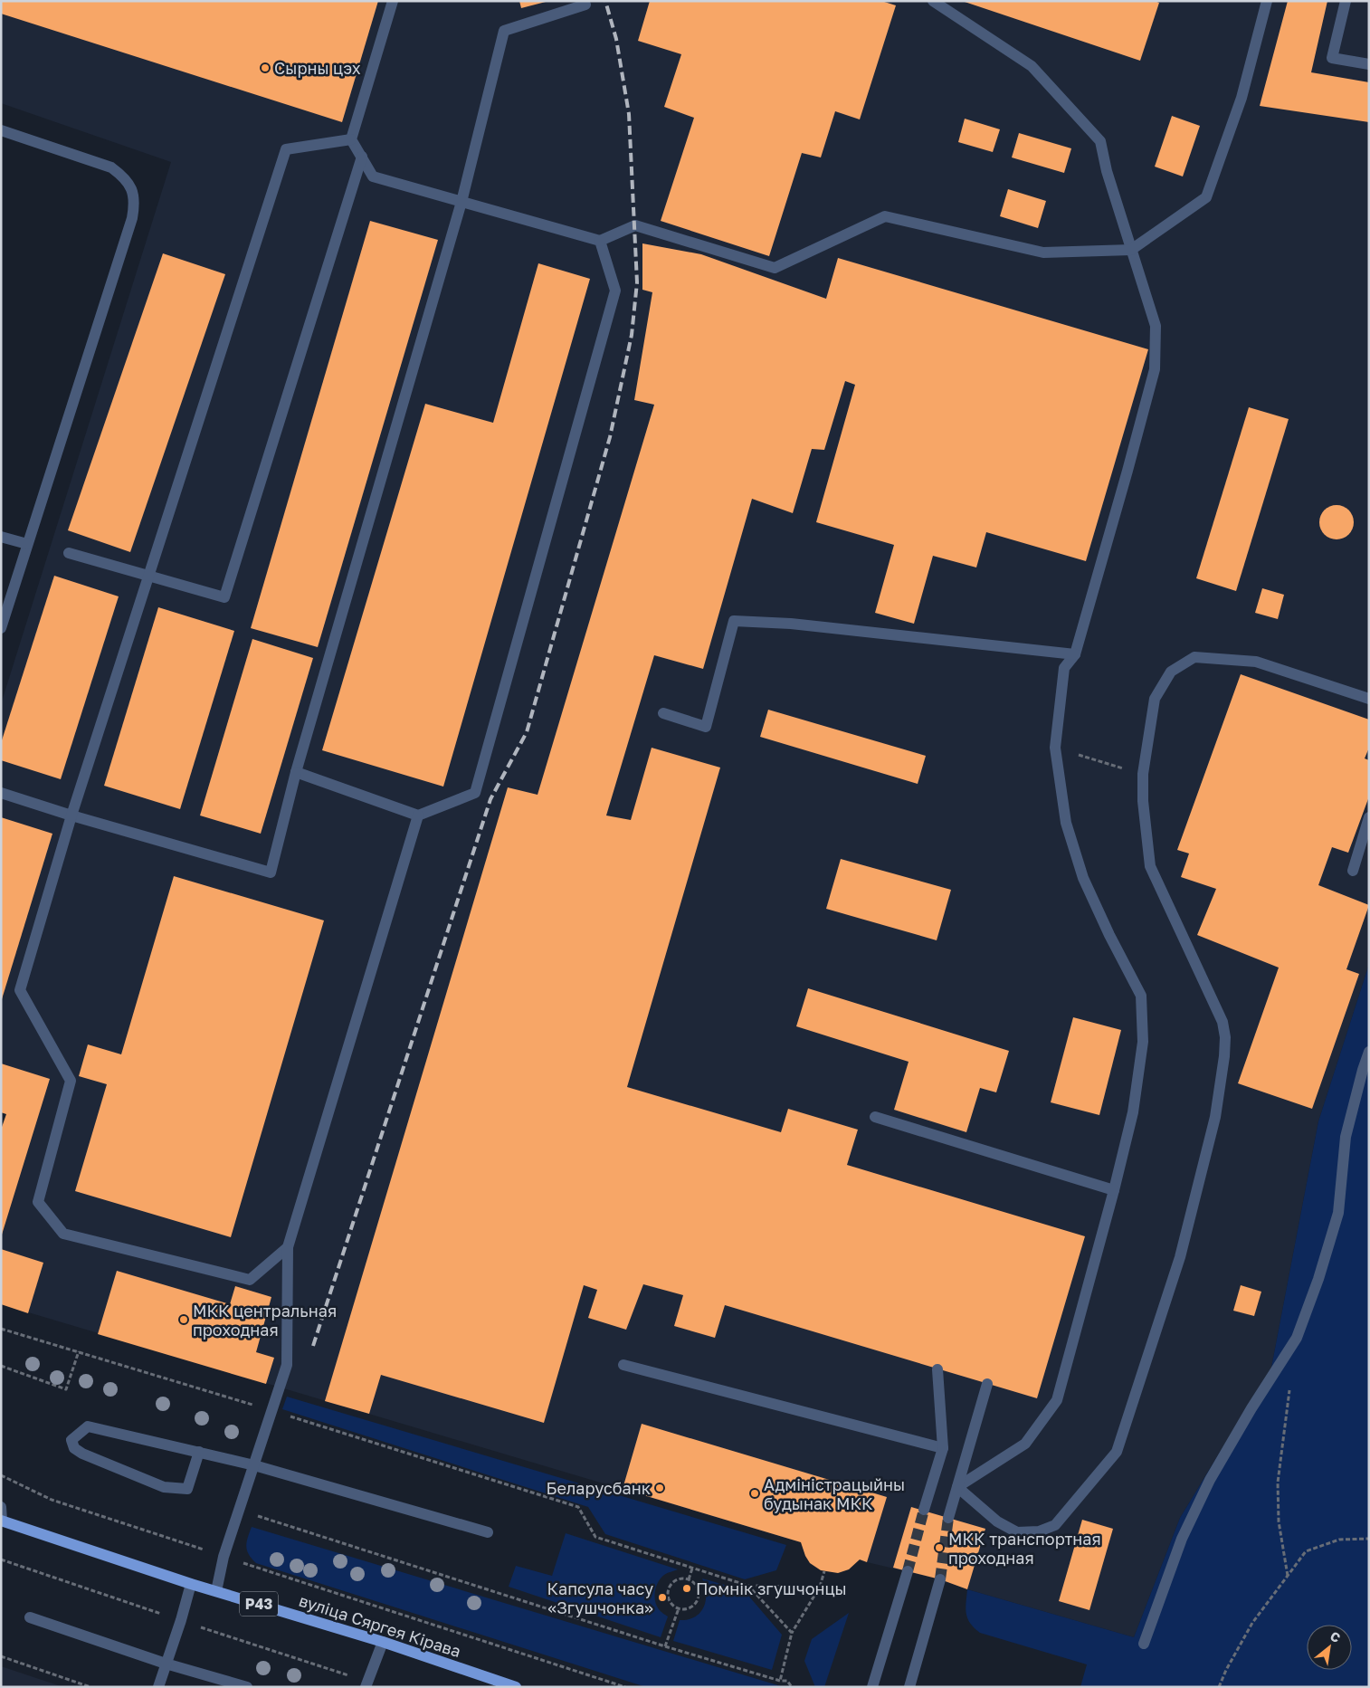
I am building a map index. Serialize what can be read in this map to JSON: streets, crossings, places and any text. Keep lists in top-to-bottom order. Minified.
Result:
{"streets":{"main road":["Р43","вуліца Сяргея Кірава"]},"places":["Сырны цэх","МКК центральная проходная","Беларусбанк","Адміністрацыйны будынак МКК","МКК транспортная проходная","Помнік згушчонцы","Капсула часу «Згушчонка»"],"north":"top right"}
